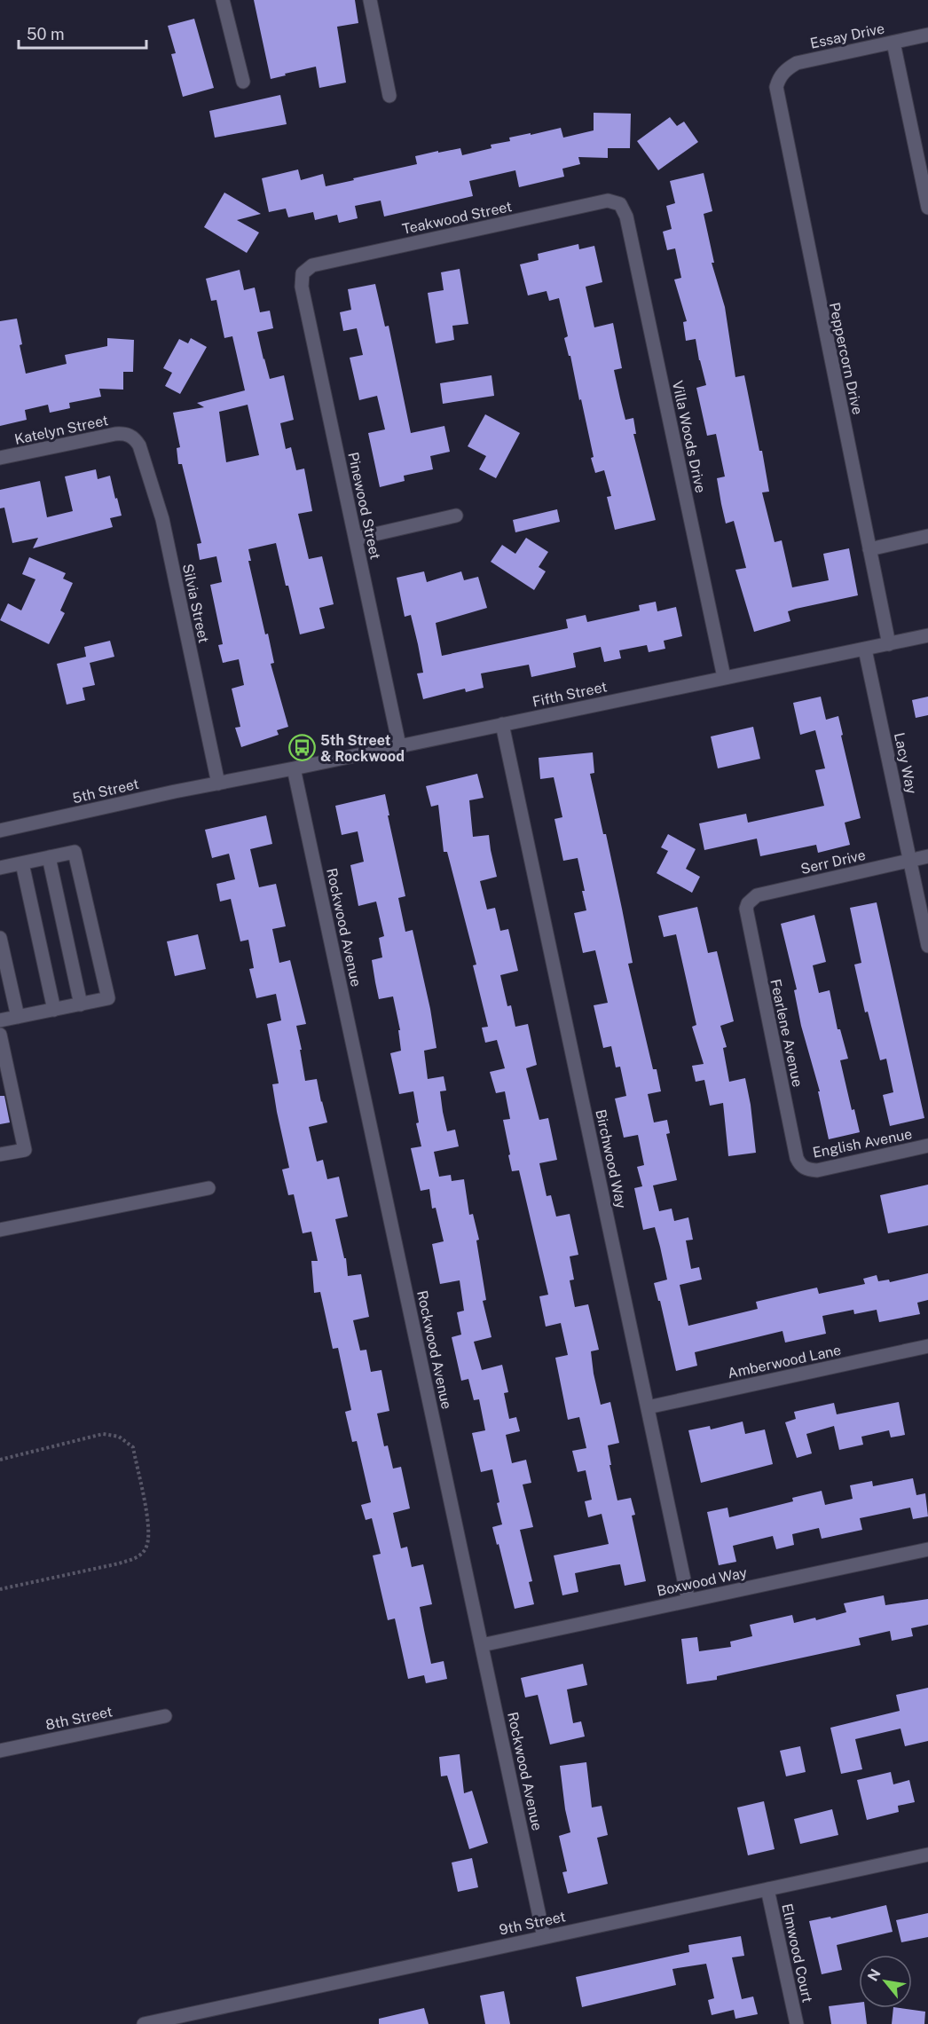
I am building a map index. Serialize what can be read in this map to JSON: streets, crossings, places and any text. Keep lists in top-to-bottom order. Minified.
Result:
{"streets":{"street":["Essay Drive","Teakwood Street","Peppercorn Drive","Katelyn Street","Villa Woods Drive","Pinewood Street","Silvia Street","Fifth Street","Lacy Way","5th Street","Serr Drive","Rockwood Avenue","Fearlene Avenue","English Avenue","Birchwood Way","Amberwood Lane","Boxwood Way","8th Street","9th Street","Elmwood Court"]},"crossings":[["Essay Drive","Peppercorn Drive"],["Teakwood Street","Villa Woods Drive"],["Teakwood Street","Pinewood Street"],["Peppercorn Drive","Fifth Street"],["Katelyn Street","Silvia Street"],["Villa Woods Drive","Fifth Street"],["Pinewood Street","Fifth Street"],["Silvia Street","Fifth Street"],["Silvia Street","5th Street"],["Fifth Street","Lacy Way"],["Fifth Street","5th Street"],["Fifth Street","Rockwood Avenue"],["Fifth Street","Birchwood Way"],["Lacy Way","Serr Drive"],["Serr Drive","Fearlene Avenue"],["Rockwood Avenue","Boxwood Way"],["Rockwood Avenue","9th Street"],["Fearlene Avenue","English Avenue"],["Birchwood Way","Amberwood Lane"],["Birchwood Way","Boxwood Way"],["9th Street","Elmwood Court"]],"places":{"bus stop":["5th Street & Rockwood"]},"scale_bar":"50 m","north":"top left"}
